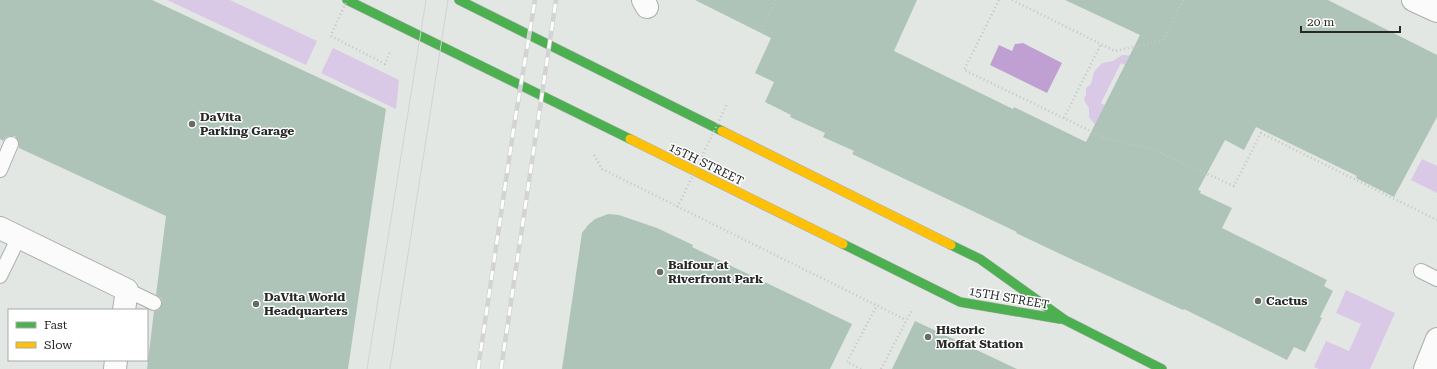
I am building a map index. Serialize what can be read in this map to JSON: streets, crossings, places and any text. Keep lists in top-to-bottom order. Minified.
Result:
{"streets":{"main road":["15TH STREET"]},"places":["DaVita Parking Garage","Balfour at Riverfront Park","Cactus","DaVita World Headquarters","Historic Moffat Station"],"legend":["Fast","Slow"],"scale_bar":"20 m"}
